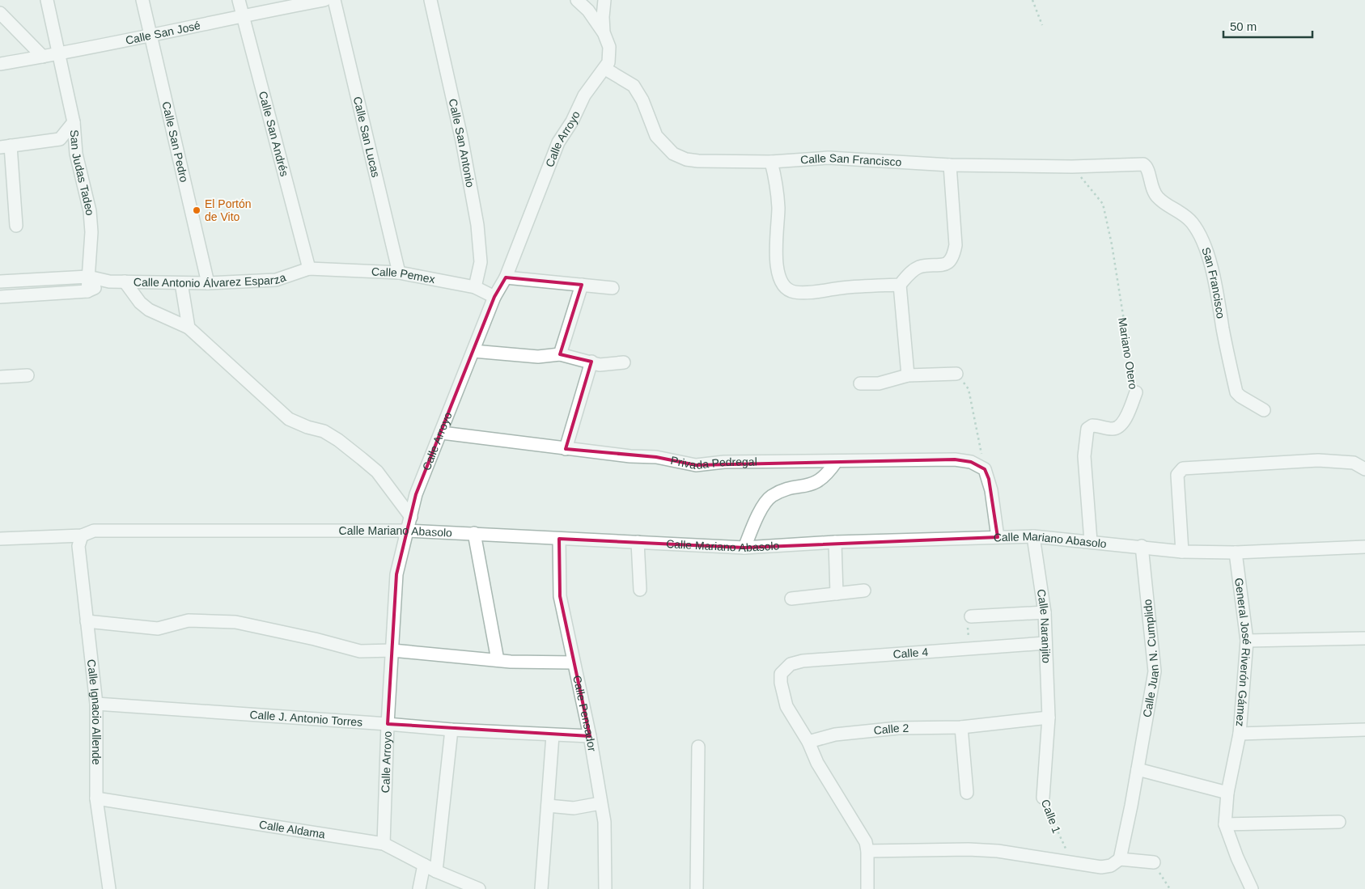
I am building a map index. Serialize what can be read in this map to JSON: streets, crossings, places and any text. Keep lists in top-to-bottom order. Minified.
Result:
{"streets":{"street":["Calle San José","Calle San Andrés","Calle San Lucas","Calle Arroyo","Calle San Pedro","Calle San Antonio","Calle San Francisco","San Judas Tadeo","Calle Pemex","Calle Antonio Álvarez Esparza","San Francisco","Mariano Otero","Privada Pedregal","Calle Mariano Abasolo","Calle Naranjito","General José Riverón Gámez","Calle 4","Calle Juan N. Cumplido","Calle Ignacio Allende","Calle Pensador","Calle J. Antonio Torres","Calle 2","Calle 1","Calle Aldama"]},"crossings":[["Calle San José","Calle San Andrés"],["Calle San José","Calle San Pedro"],["Calle San José","San Judas Tadeo"],["Calle San Andrés","Calle Pemex"],["Calle San Andrés","Calle Antonio Álvarez Esparza"],["Calle San Lucas","Calle Pemex"],["Calle Arroyo","Calle San Francisco"],["Calle Arroyo","Calle Pemex"],["Calle Arroyo","Privada Pedregal"],["Calle Arroyo","Calle Mariano Abasolo"],["Calle Arroyo","Calle J. Antonio Torres"],["Calle Arroyo","Calle Aldama"],["Calle San Pedro","Calle Antonio Álvarez Esparza"],["Calle San Antonio","Calle Pemex"],["Calle San Francisco","San Francisco"],["Calle San Francisco","Mariano Otero"],["San Judas Tadeo","Calle Antonio Álvarez Esparza"],["Calle Pemex","Calle Antonio Álvarez Esparza"],["Mariano Otero","Calle Mariano Abasolo"],["Calle Mariano Abasolo","Calle Naranjito"],["Calle Mariano Abasolo","General José Riverón Gámez"],["Calle Mariano Abasolo","Calle Juan N. Cumplido"],["Calle Mariano Abasolo","Calle Ignacio Allende"],["Calle Mariano Abasolo","Calle Pensador"],["Calle Naranjito","Calle 4"],["Calle Naranjito","Calle 2"],["Calle Naranjito","Calle 1"],["Calle 4","Calle 2"],["Calle Ignacio Allende","Calle J. Antonio Torres"],["Calle Ignacio Allende","Calle Aldama"],["Calle Pensador","Calle J. Antonio Torres"],["Calle 2","Calle 1"]],"places":["El Portón de Vito"],"scale_bar":"50 m"}
